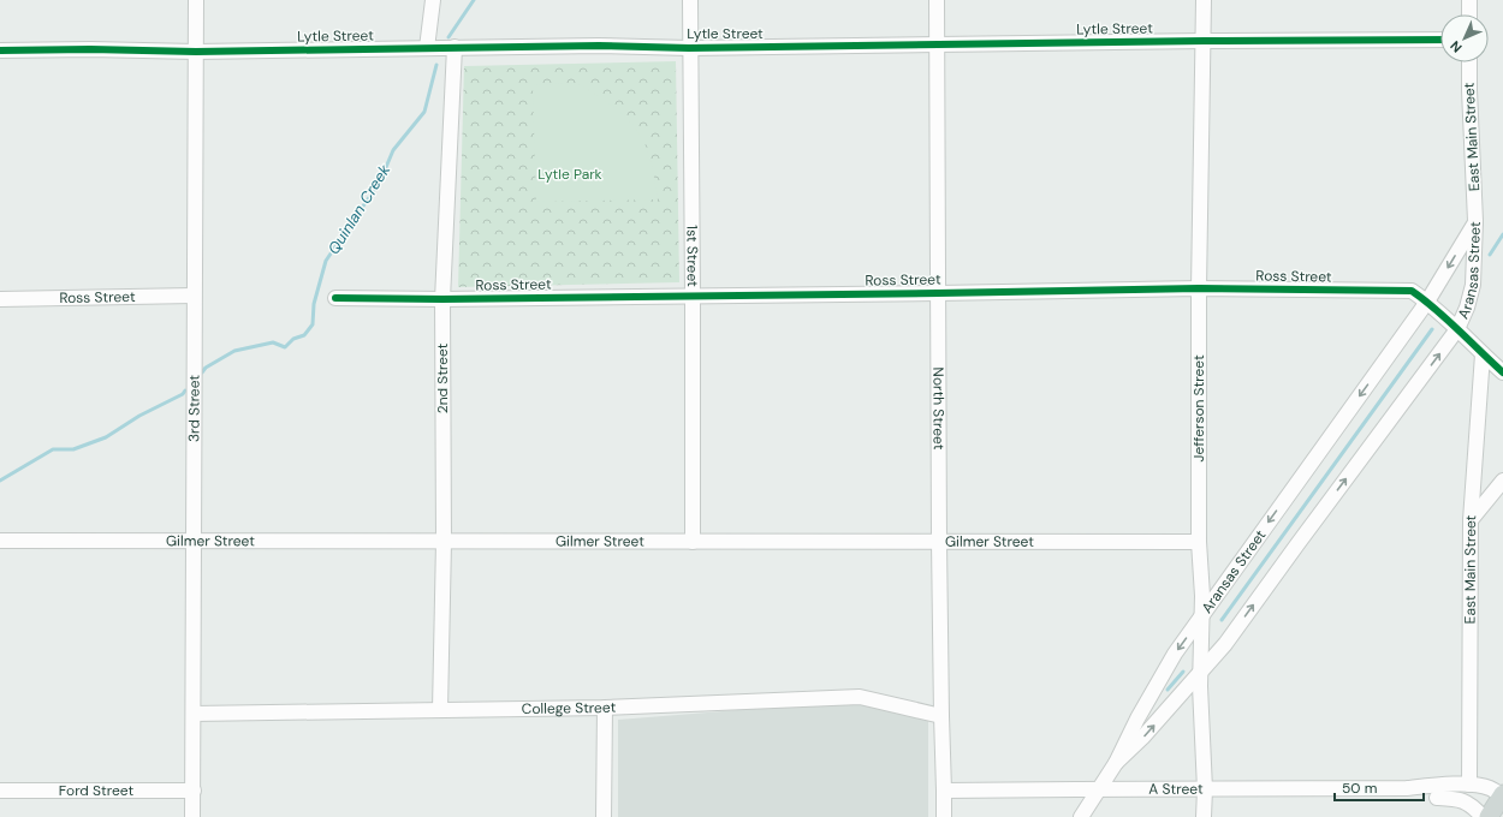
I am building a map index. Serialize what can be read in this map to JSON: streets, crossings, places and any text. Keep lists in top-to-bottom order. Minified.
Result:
{"streets":{"street":["Lytle Street","East Main Street","1st Street","Aransas Street","Ross Street","2nd Street","3rd Street","North Street","Jefferson Street","Gilmer Street","College Street","A Street","Ford Street"]},"crossings":[["Lytle Street","1st Street"],["Lytle Street","2nd Street"],["Lytle Street","3rd Street"],["Lytle Street","North Street"],["Lytle Street","Jefferson Street"],["East Main Street","Aransas Street"],["East Main Street","Ross Street"],["East Main Street","A Street"],["1st Street","Ross Street"],["1st Street","Gilmer Street"],["Aransas Street","Ross Street"],["Aransas Street","Jefferson Street"],["Aransas Street","A Street"],["Ross Street","2nd Street"],["Ross Street","3rd Street"],["Ross Street","North Street"],["Ross Street","Jefferson Street"],["2nd Street","Gilmer Street"],["2nd Street","College Street"],["3rd Street","Gilmer Street"],["3rd Street","College Street"],["3rd Street","Ford Street"],["North Street","Gilmer Street"],["North Street","College Street"],["North Street","A Street"],["Jefferson Street","Gilmer Street"],["Jefferson Street","A Street"]],"water":["Quinlan Creek"],"parks":["Lytle Park"],"scale_bar":"50 m","north":"bottom left"}
